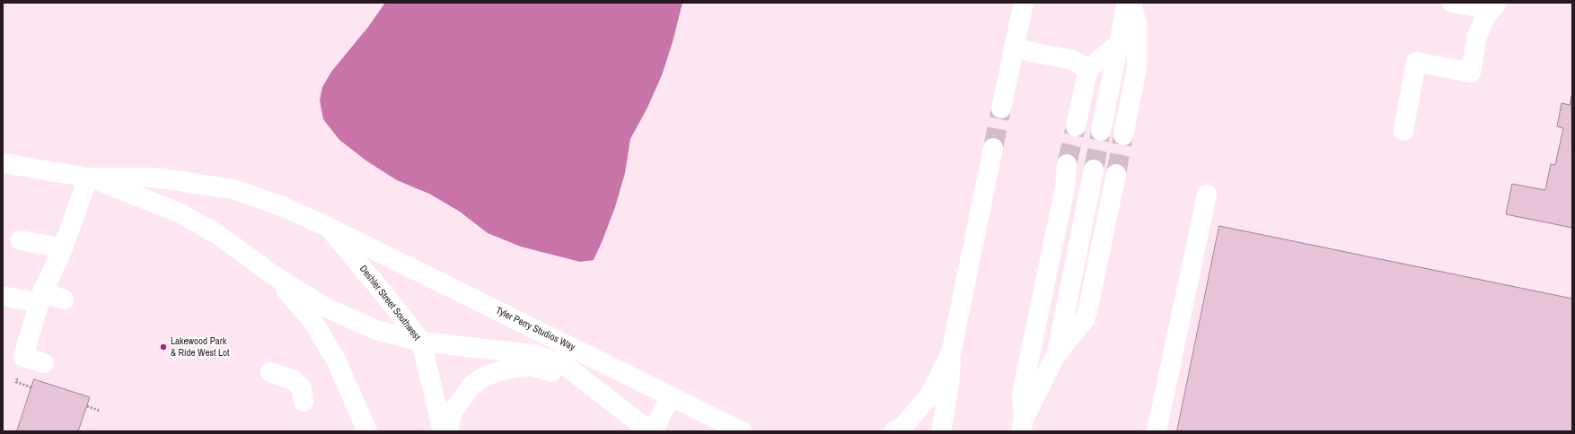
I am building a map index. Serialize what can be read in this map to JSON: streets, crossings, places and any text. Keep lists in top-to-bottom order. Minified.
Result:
{"streets":{"street":["Deshler Street Southwest","Tyler Perry Studios Way"]},"crossings":[["Deshler Street Southwest","Tyler Perry Studios Way"]],"places":["Lakewood Park & Ride West Lot"]}
